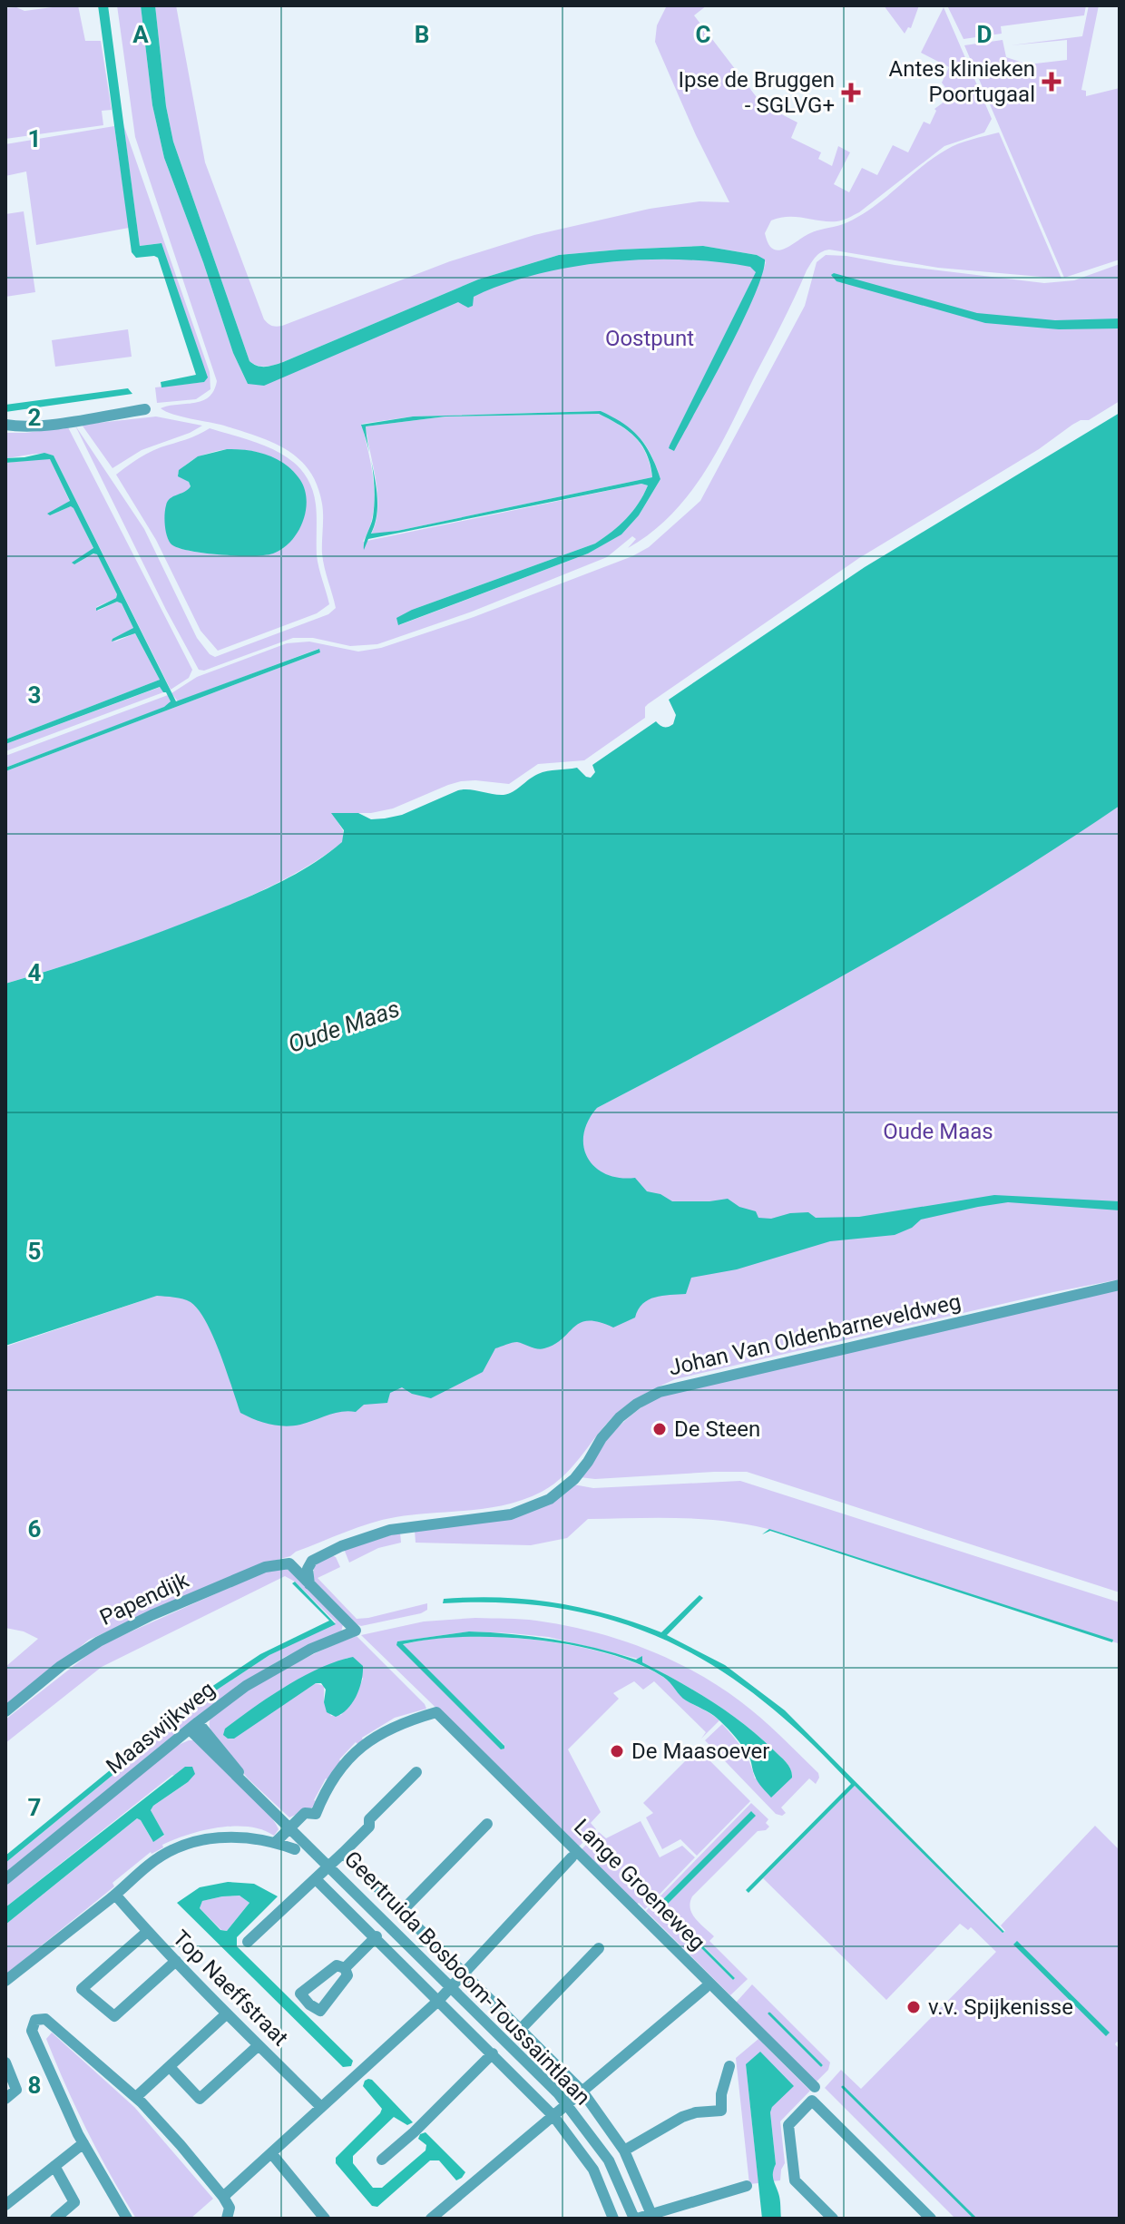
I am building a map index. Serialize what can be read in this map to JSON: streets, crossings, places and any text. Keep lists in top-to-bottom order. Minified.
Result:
{"streets":{"street":["Johan Van Oldenbarneveldweg","Papendijk","Maaswijkweg","Lange Groeneweg","Geertruida Bosboom-Toussaintlaan","Top Naeffstraat"]},"crossings":[["Johan Van Oldenbarneveldweg","Papendijk"],["Johan Van Oldenbarneveldweg","Maaswijkweg"],["Papendijk","Maaswijkweg"],["Maaswijkweg","Geertruida Bosboom-Toussaintlaan"],["Lange Groeneweg","Geertruida Bosboom-Toussaintlaan"]],"water":["Oude Maas"],"parks":["Oostpunt","Oude Maas"],"places":{"health":["Antes klinieken Poortugaal","Ipse de Bruggen - SGLVG+"],"other":["De Steen","De Maasoever","v.v. Spijkenisse"]},"grid":{"columns":["A","B","C","D"],"rows":["1","2","3","4","5","6","7","8"]}}
